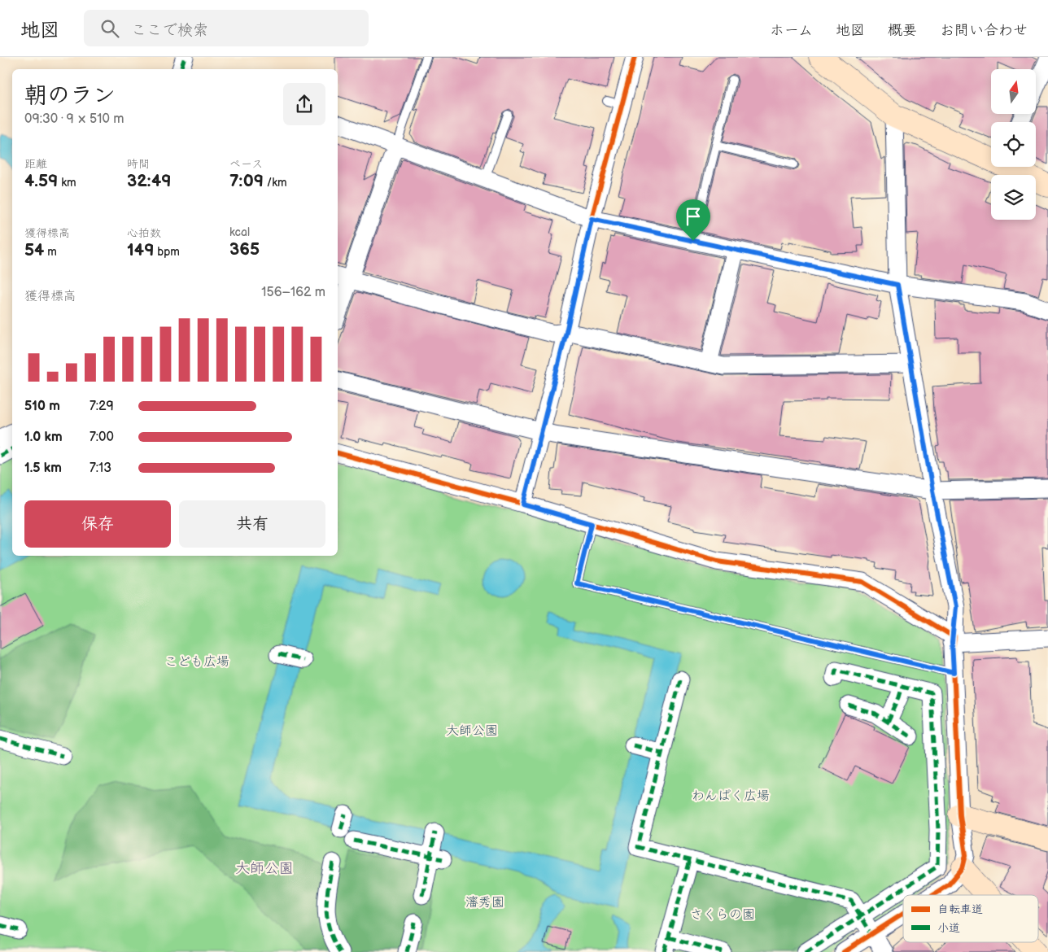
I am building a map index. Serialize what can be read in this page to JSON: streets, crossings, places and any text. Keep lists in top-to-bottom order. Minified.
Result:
{"districts":["大師公園"],"parks":["こども広場","大師公園","わんぱく広場","瀋秀園","さくらの園"],"legend":["自転車道","小道"],"north":"top","page":{"header":"地図","search":"ここで検索","nav":["ホーム","地図","概要","お問い合わせ"],"heading":["朝のラン","09:30 · 9 × 510 m"],"stats":[["距離","4.59 km"],["時間","32:49"],["ペース","7:09 /km"],["獲得標高","54 m"],["心拍数","149 bpm"],["kcal","365"]],"chart":["獲得標高","156–162 m"],"list":[{"name":"510 m","note":"7:29"},{"name":"1.0 km","note":"7:00"},{"name":"1.5 km","note":"7:13"}],"buttons":["保存","共有"]}}
